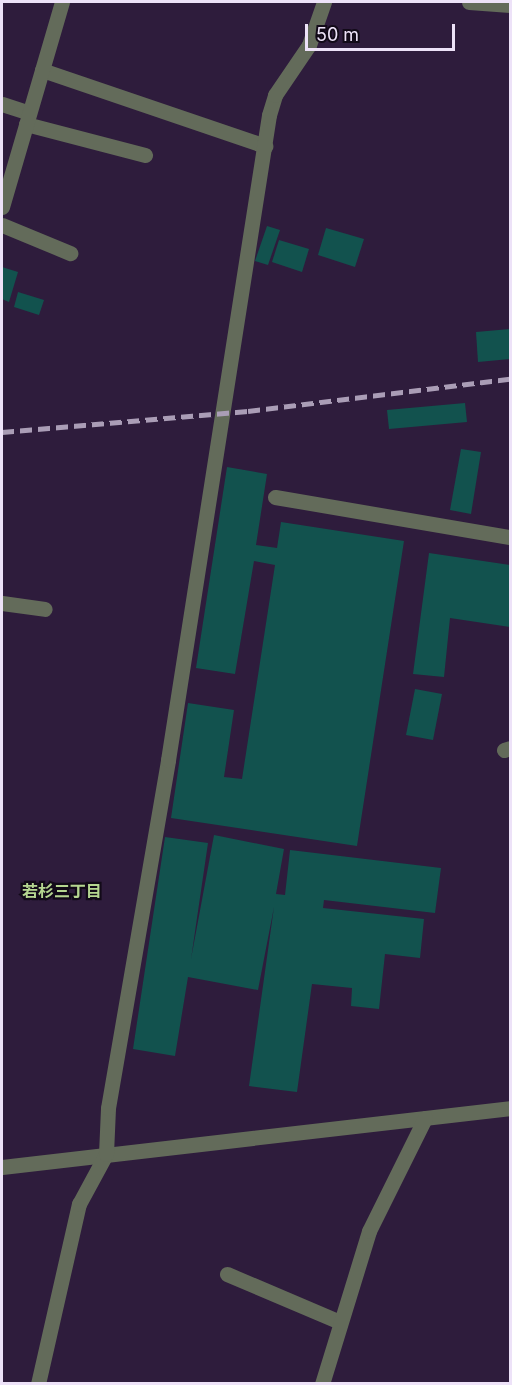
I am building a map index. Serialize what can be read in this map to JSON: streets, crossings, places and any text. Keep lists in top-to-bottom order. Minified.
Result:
{"districts":["若杉三丁目"],"scale_bar":"50 m"}
